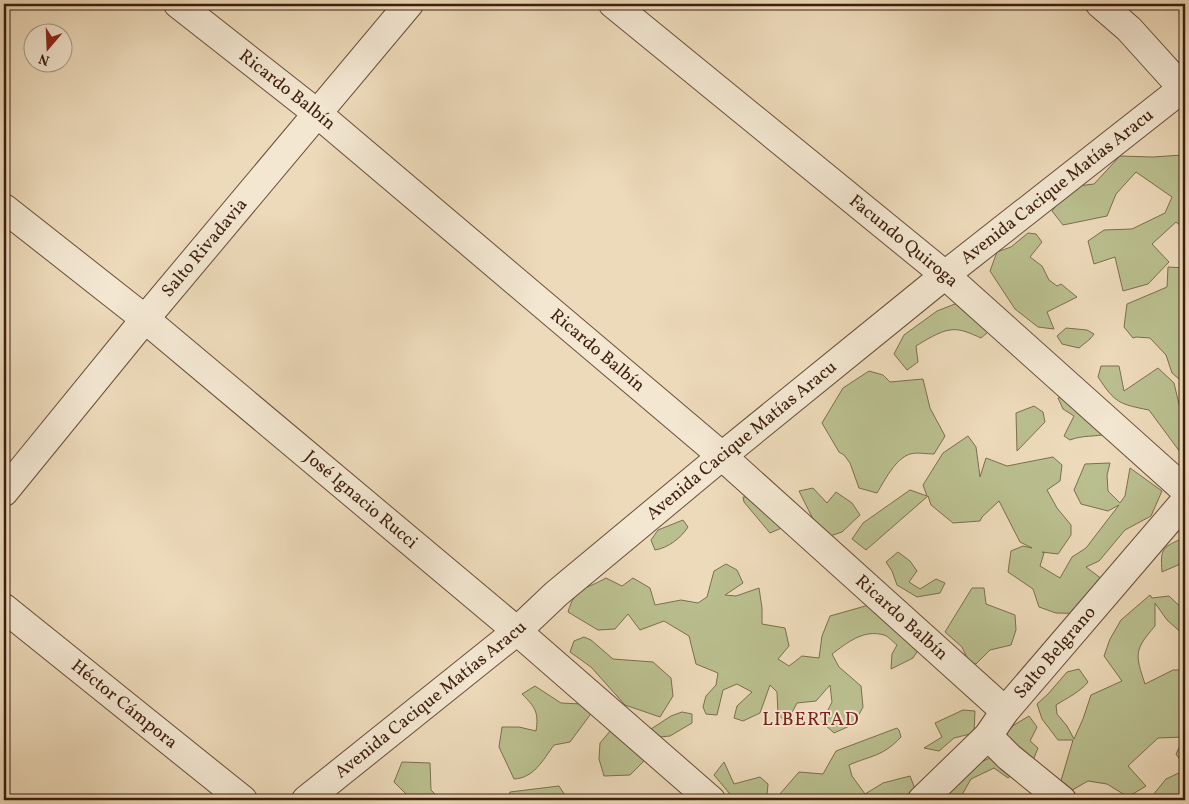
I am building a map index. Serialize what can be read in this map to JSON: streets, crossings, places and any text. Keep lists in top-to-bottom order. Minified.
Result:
{"streets":{"street":["Ricardo Balbín","Avenida Cacique Matías Aracu","Facundo Quiroga","Salto Rivadavia","José Ignacio Rucci","Salto Belgrano","Héctor Cámpora"]},"crossings":[["Ricardo Balbín","Avenida Cacique Matías Aracu"],["Ricardo Balbín","Salto Rivadavia"],["Ricardo Balbín","Salto Belgrano"],["Avenida Cacique Matías Aracu","Facundo Quiroga"],["Avenida Cacique Matías Aracu","José Ignacio Rucci"],["Salto Rivadavia","José Ignacio Rucci"]],"districts":["LIBERTAD"],"north":"bottom"}
